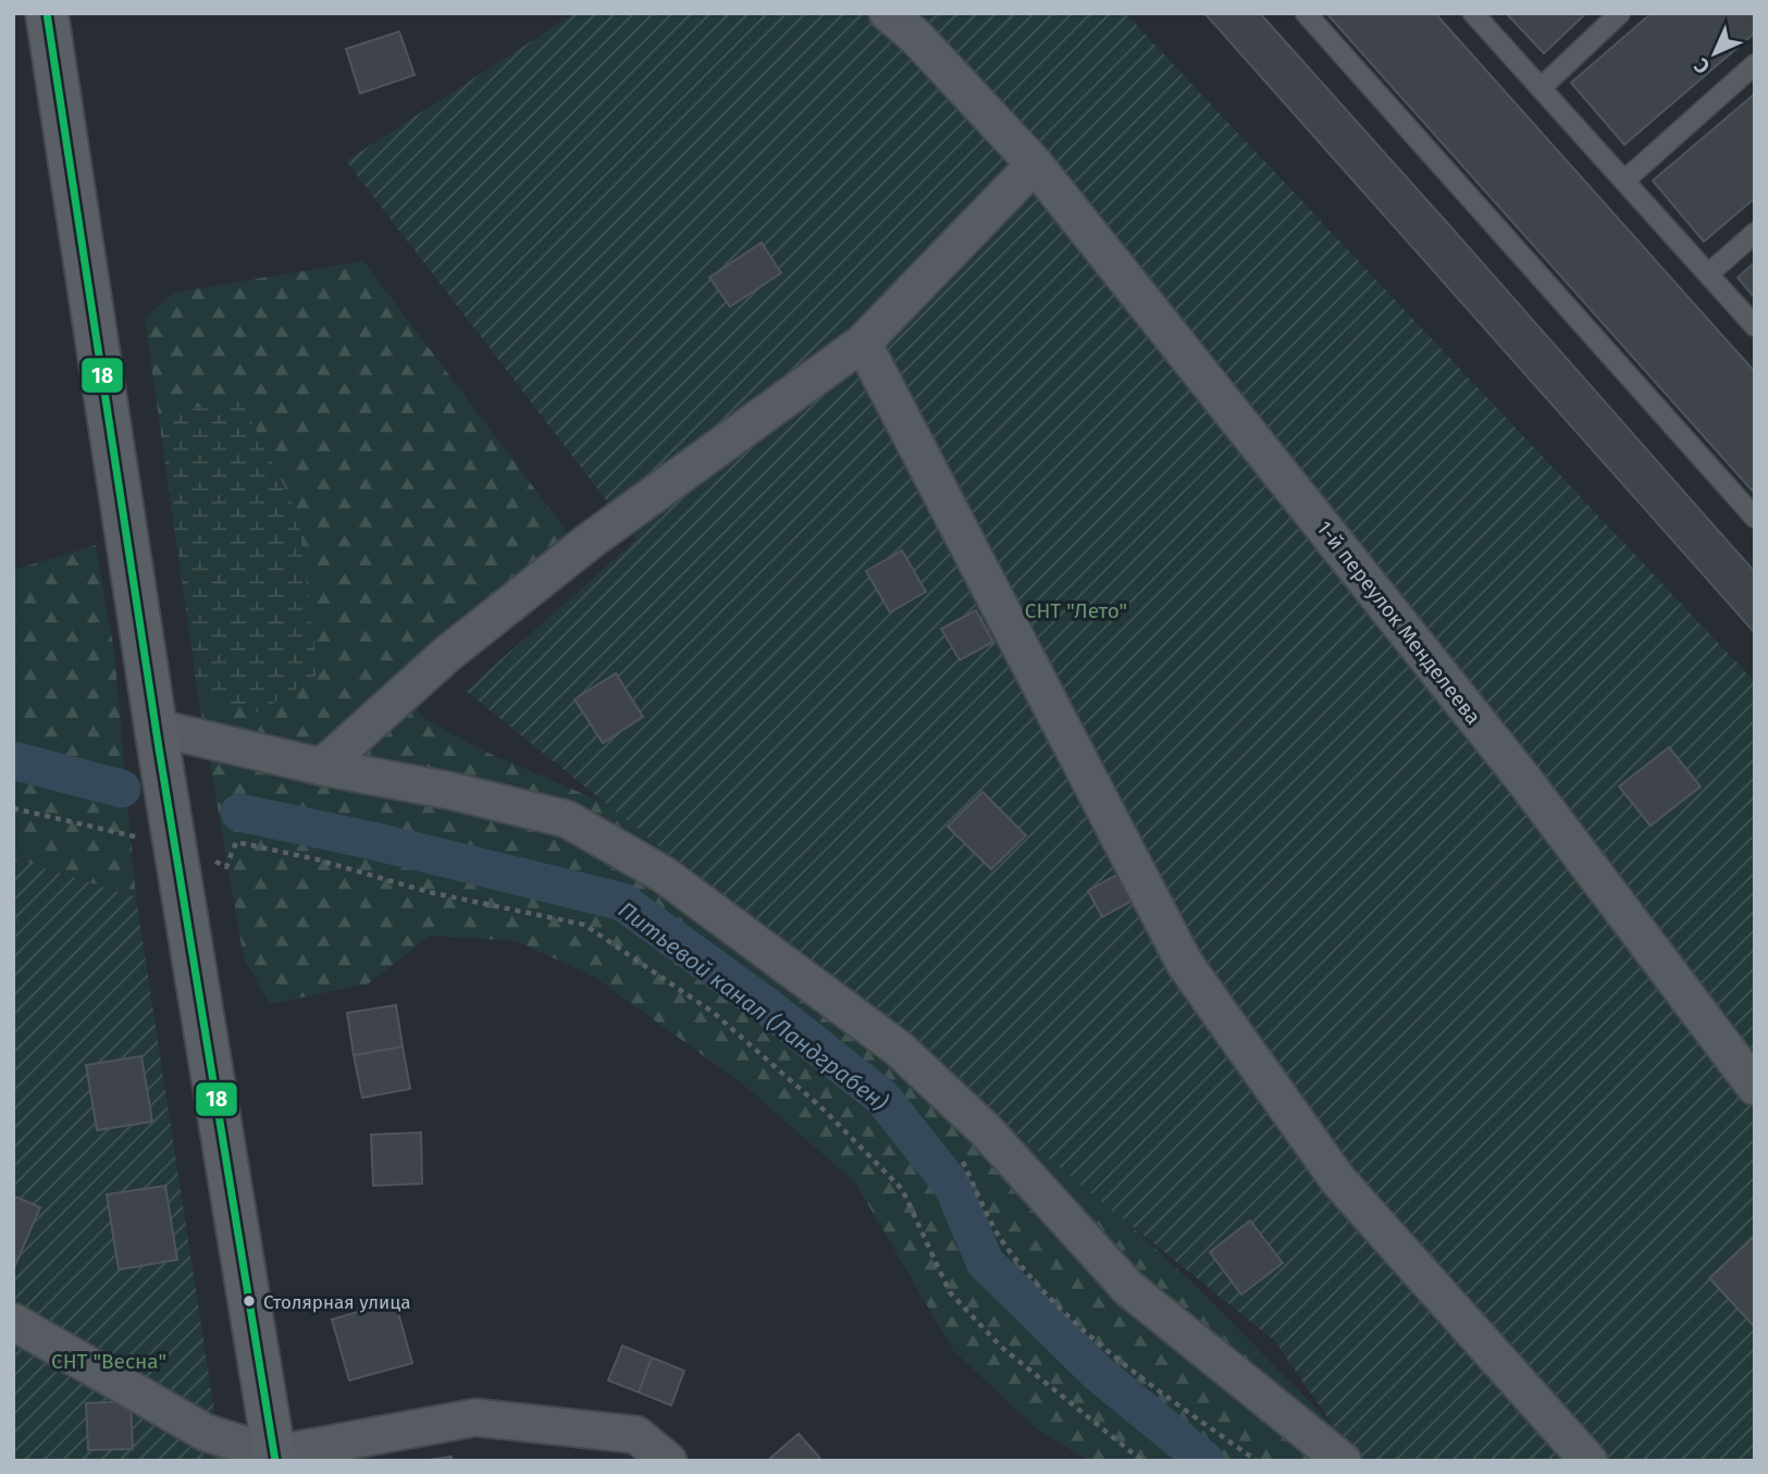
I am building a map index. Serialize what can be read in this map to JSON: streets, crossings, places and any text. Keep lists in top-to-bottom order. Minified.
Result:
{"streets":{"street":["1-й переулок Менделеева"]},"water":["Питьевой канал (Ландграбен)"],"parks":["СНТ \"Лето\"","СНТ \"Весна\""],"places":["Столярная улица"],"lines":["transit line 18"],"north":"bottom left"}
